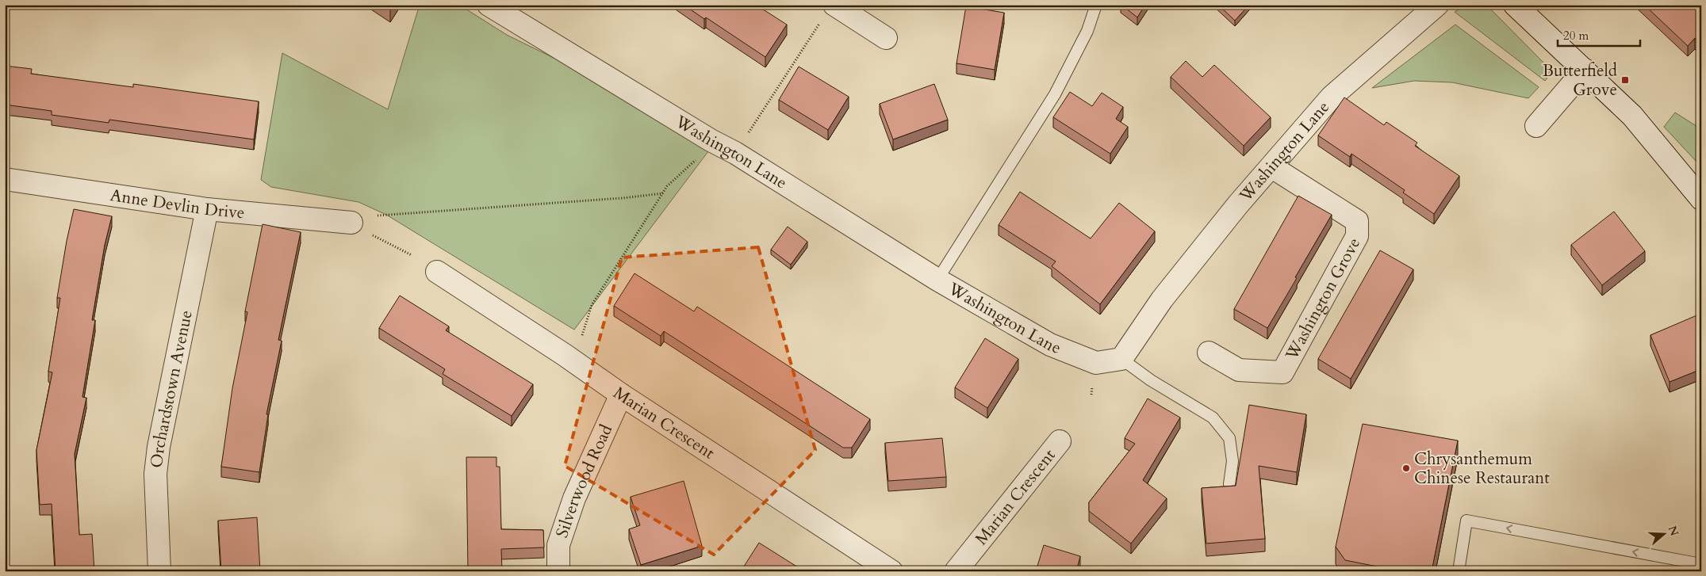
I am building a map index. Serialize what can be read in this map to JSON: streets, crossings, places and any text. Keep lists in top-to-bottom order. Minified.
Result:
{"streets":{"street":["Washington Lane","Anne Devlin Drive","Washington Grove","Orchardstown Avenue","Marian Crescent","Silverwood Road"]},"crossings":[["Washington Lane","Washington Grove"],["Anne Devlin Drive","Orchardstown Avenue"],["Marian Crescent","Silverwood Road"]],"places":{"transit":["Butterfield Grove"],"other":["Chrysanthemum Chinese Restaurant"]},"scale_bar":"20 m","north":"right"}
